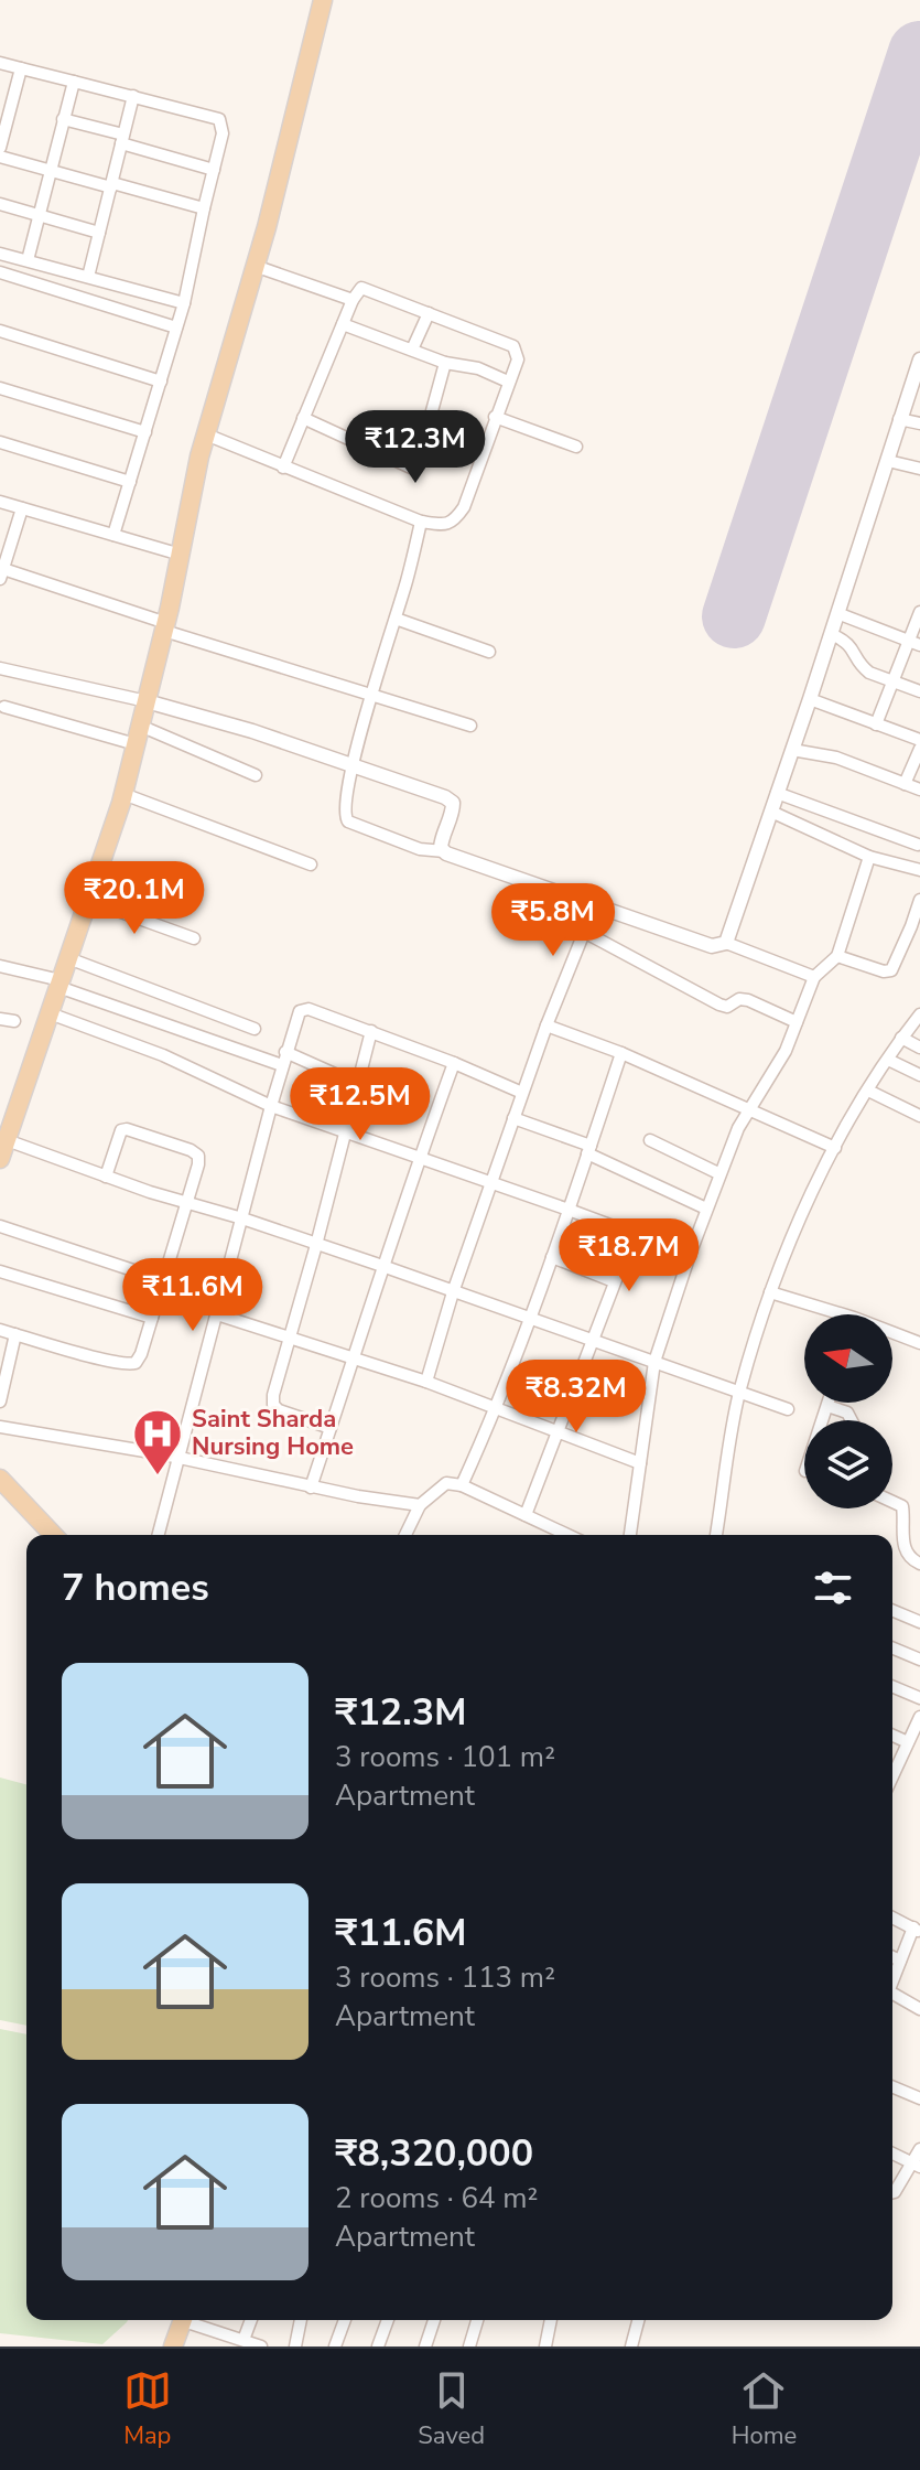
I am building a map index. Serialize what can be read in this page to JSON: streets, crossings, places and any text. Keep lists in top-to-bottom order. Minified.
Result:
{"places":{"hospital":["Saint Sharda Nursing Home"]},"north":"left","page":{"price":["₹12.3M","₹20.1M","₹5.8M","₹12.5M","₹18.7M","₹11.6M","₹8.32M"],"heading":"7 homes","list":[{"name":"₹12.3M","note":"3 rooms · 101 m² · Apartment"},{"name":"₹11.6M","note":"3 rooms · 113 m² · Apartment"},{"name":"₹8,320,000","note":"2 rooms · 64 m² · Apartment"}],"tabs":["Map","Saved","Home"]}}
